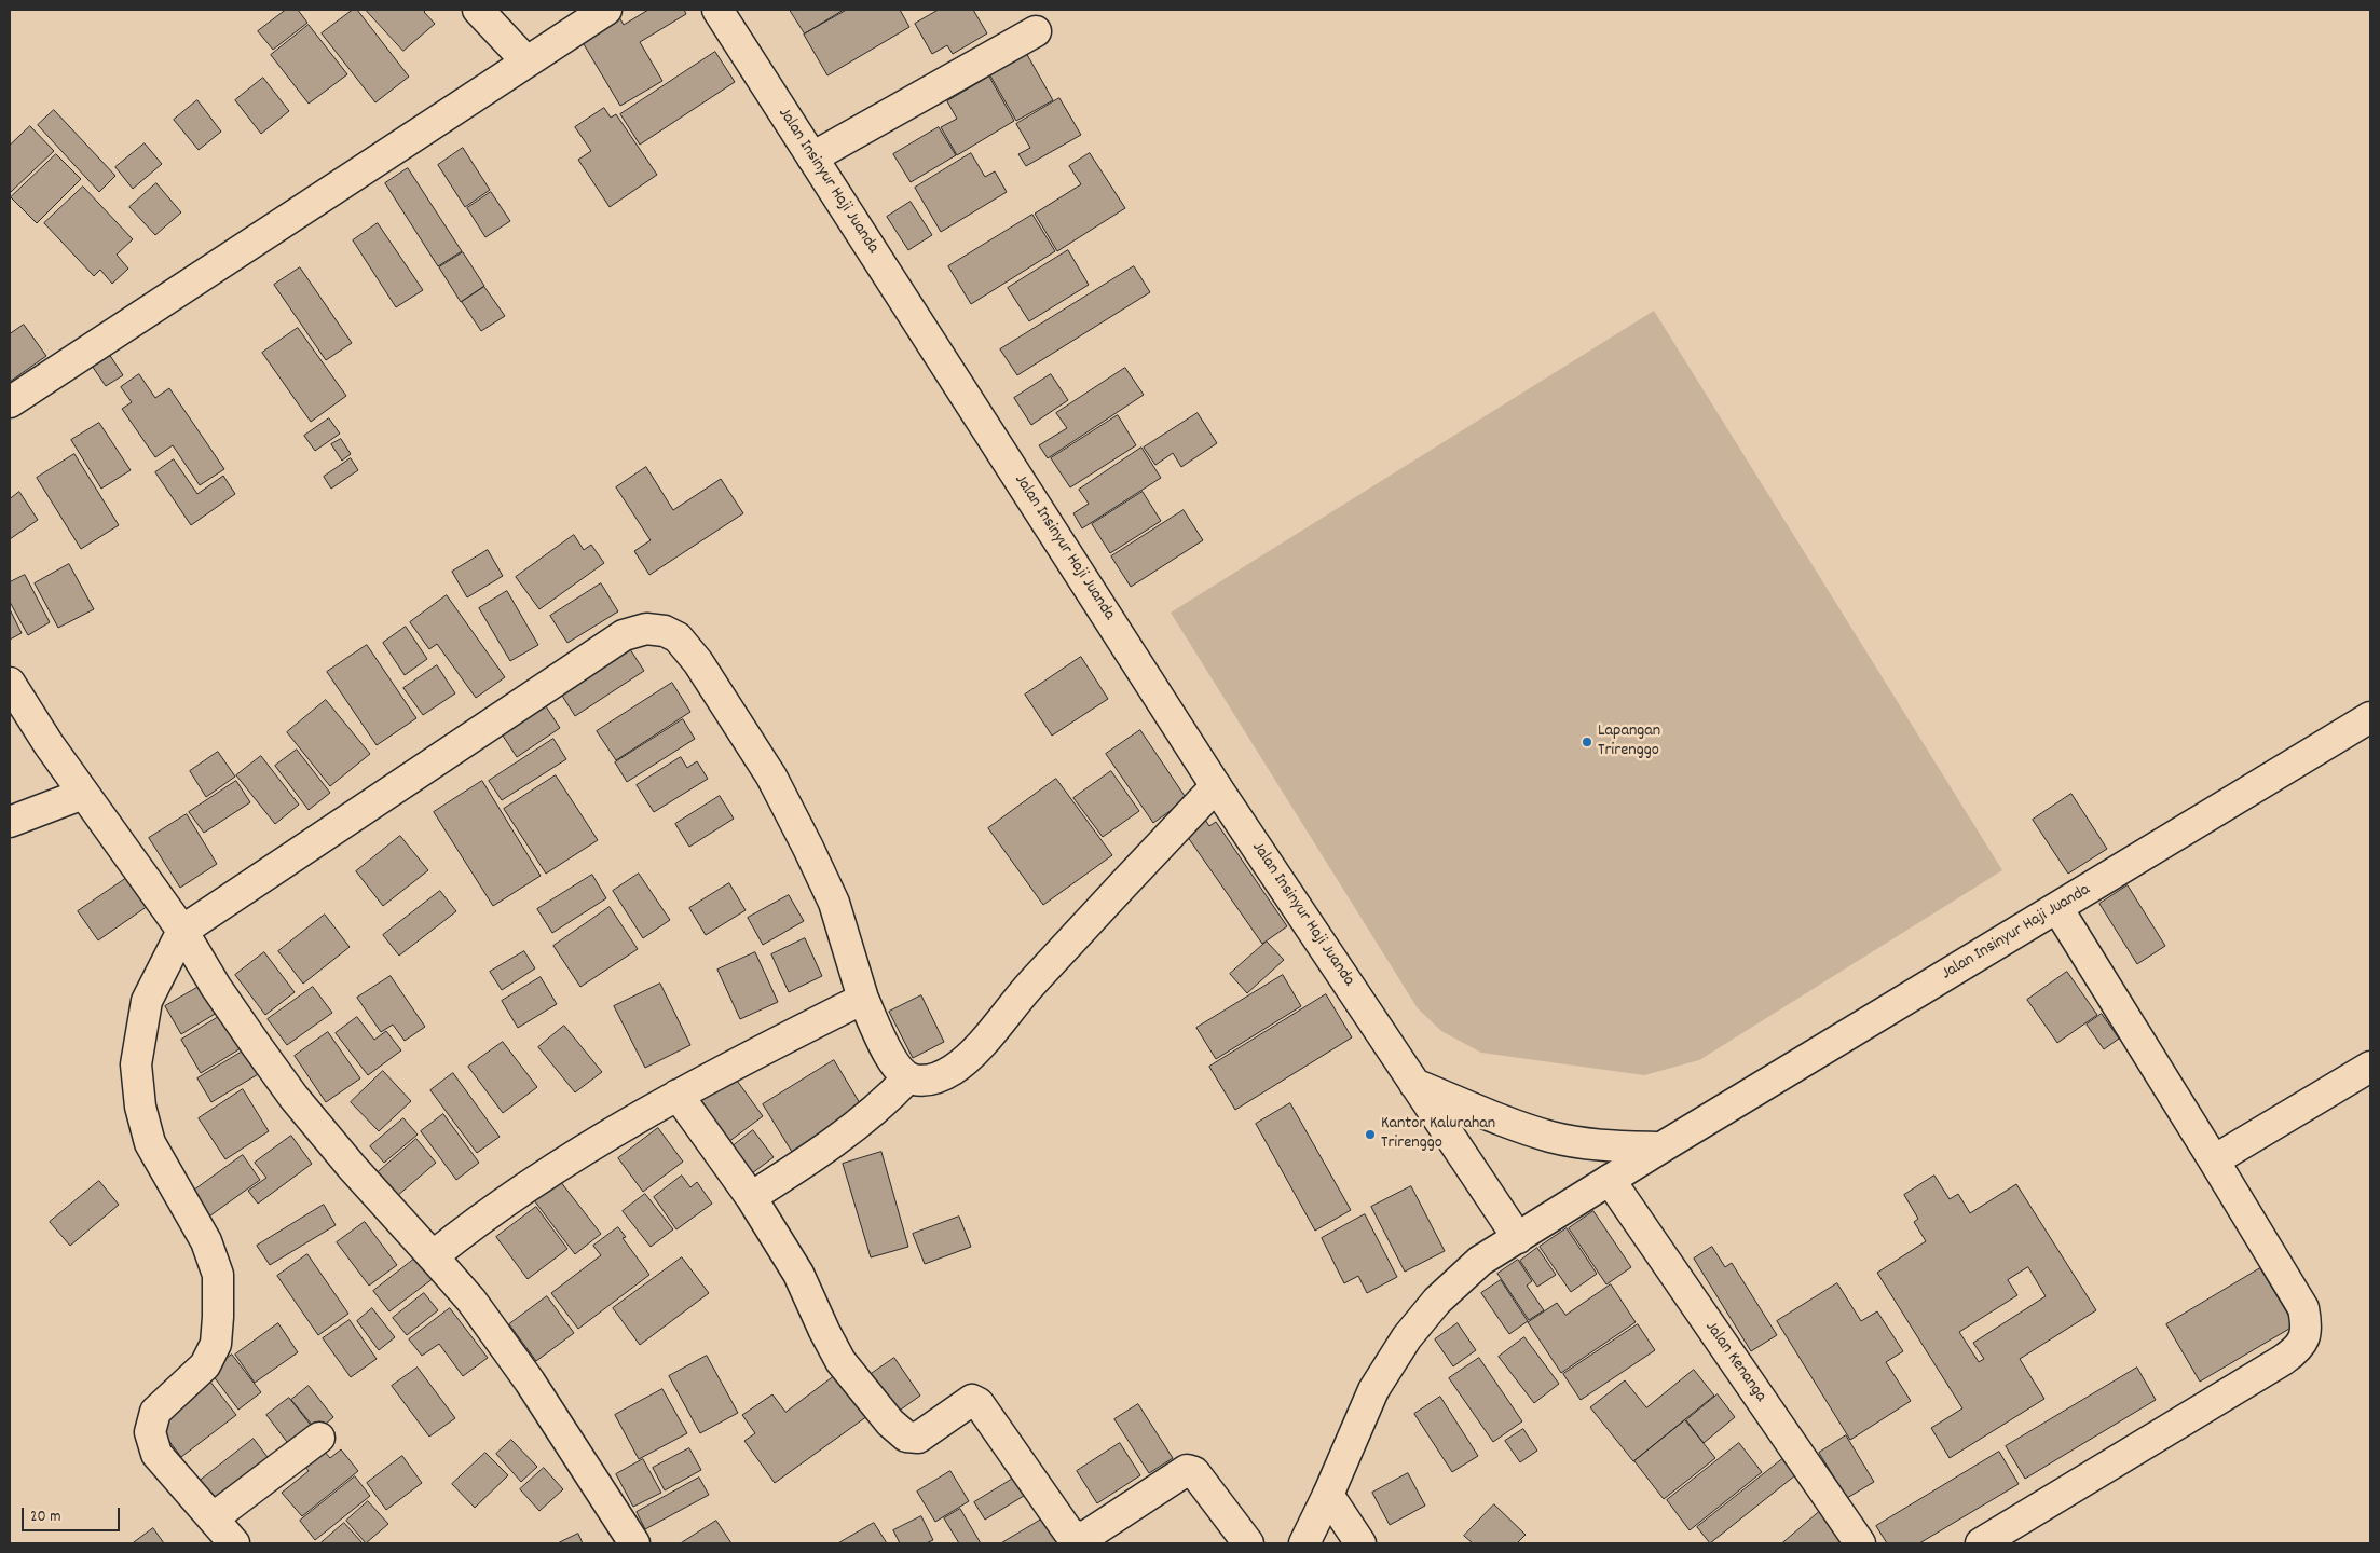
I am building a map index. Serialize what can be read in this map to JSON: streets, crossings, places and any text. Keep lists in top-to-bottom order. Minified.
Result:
{"streets":{"street":["Jalan Insinyur Haji Juanda","Jalan Kenanga"]},"crossings":[["Jalan Insinyur Haji Juanda","Jalan Kenanga"]],"places":["Lapangan Trirenggo","Kantor Kalurahan Trirenggo"],"scale_bar":"20 m"}
